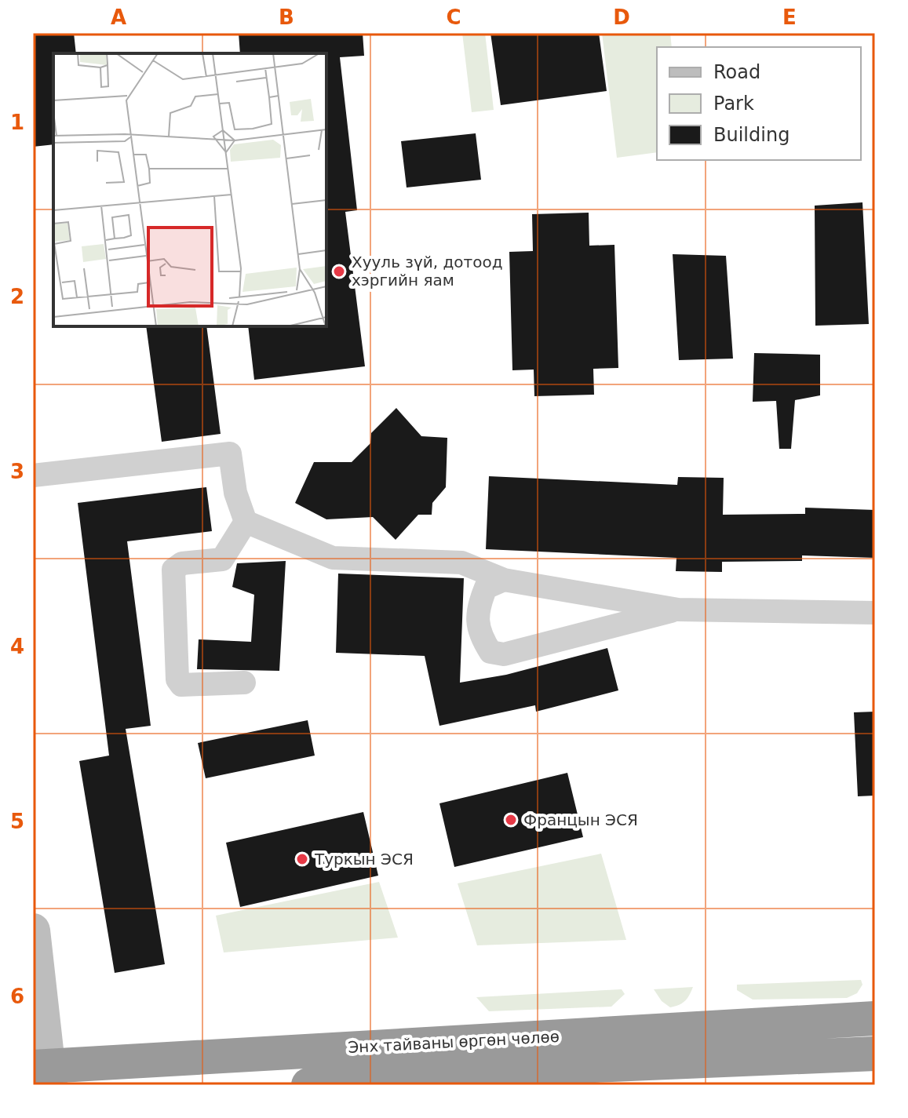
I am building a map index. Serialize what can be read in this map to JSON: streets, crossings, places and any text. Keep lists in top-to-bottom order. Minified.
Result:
{"streets":{"highway":["Энх тайваны өргөн чөлөө"]},"places":["Хууль зүй, дотоод хэргийн яам","Францын ЭСЯ","Туркын ЭСЯ"],"legend":["Road","Park","Building"],"grid":{"columns":["A","B","C","D","E"],"rows":["1","2","3","4","5","6"]}}
